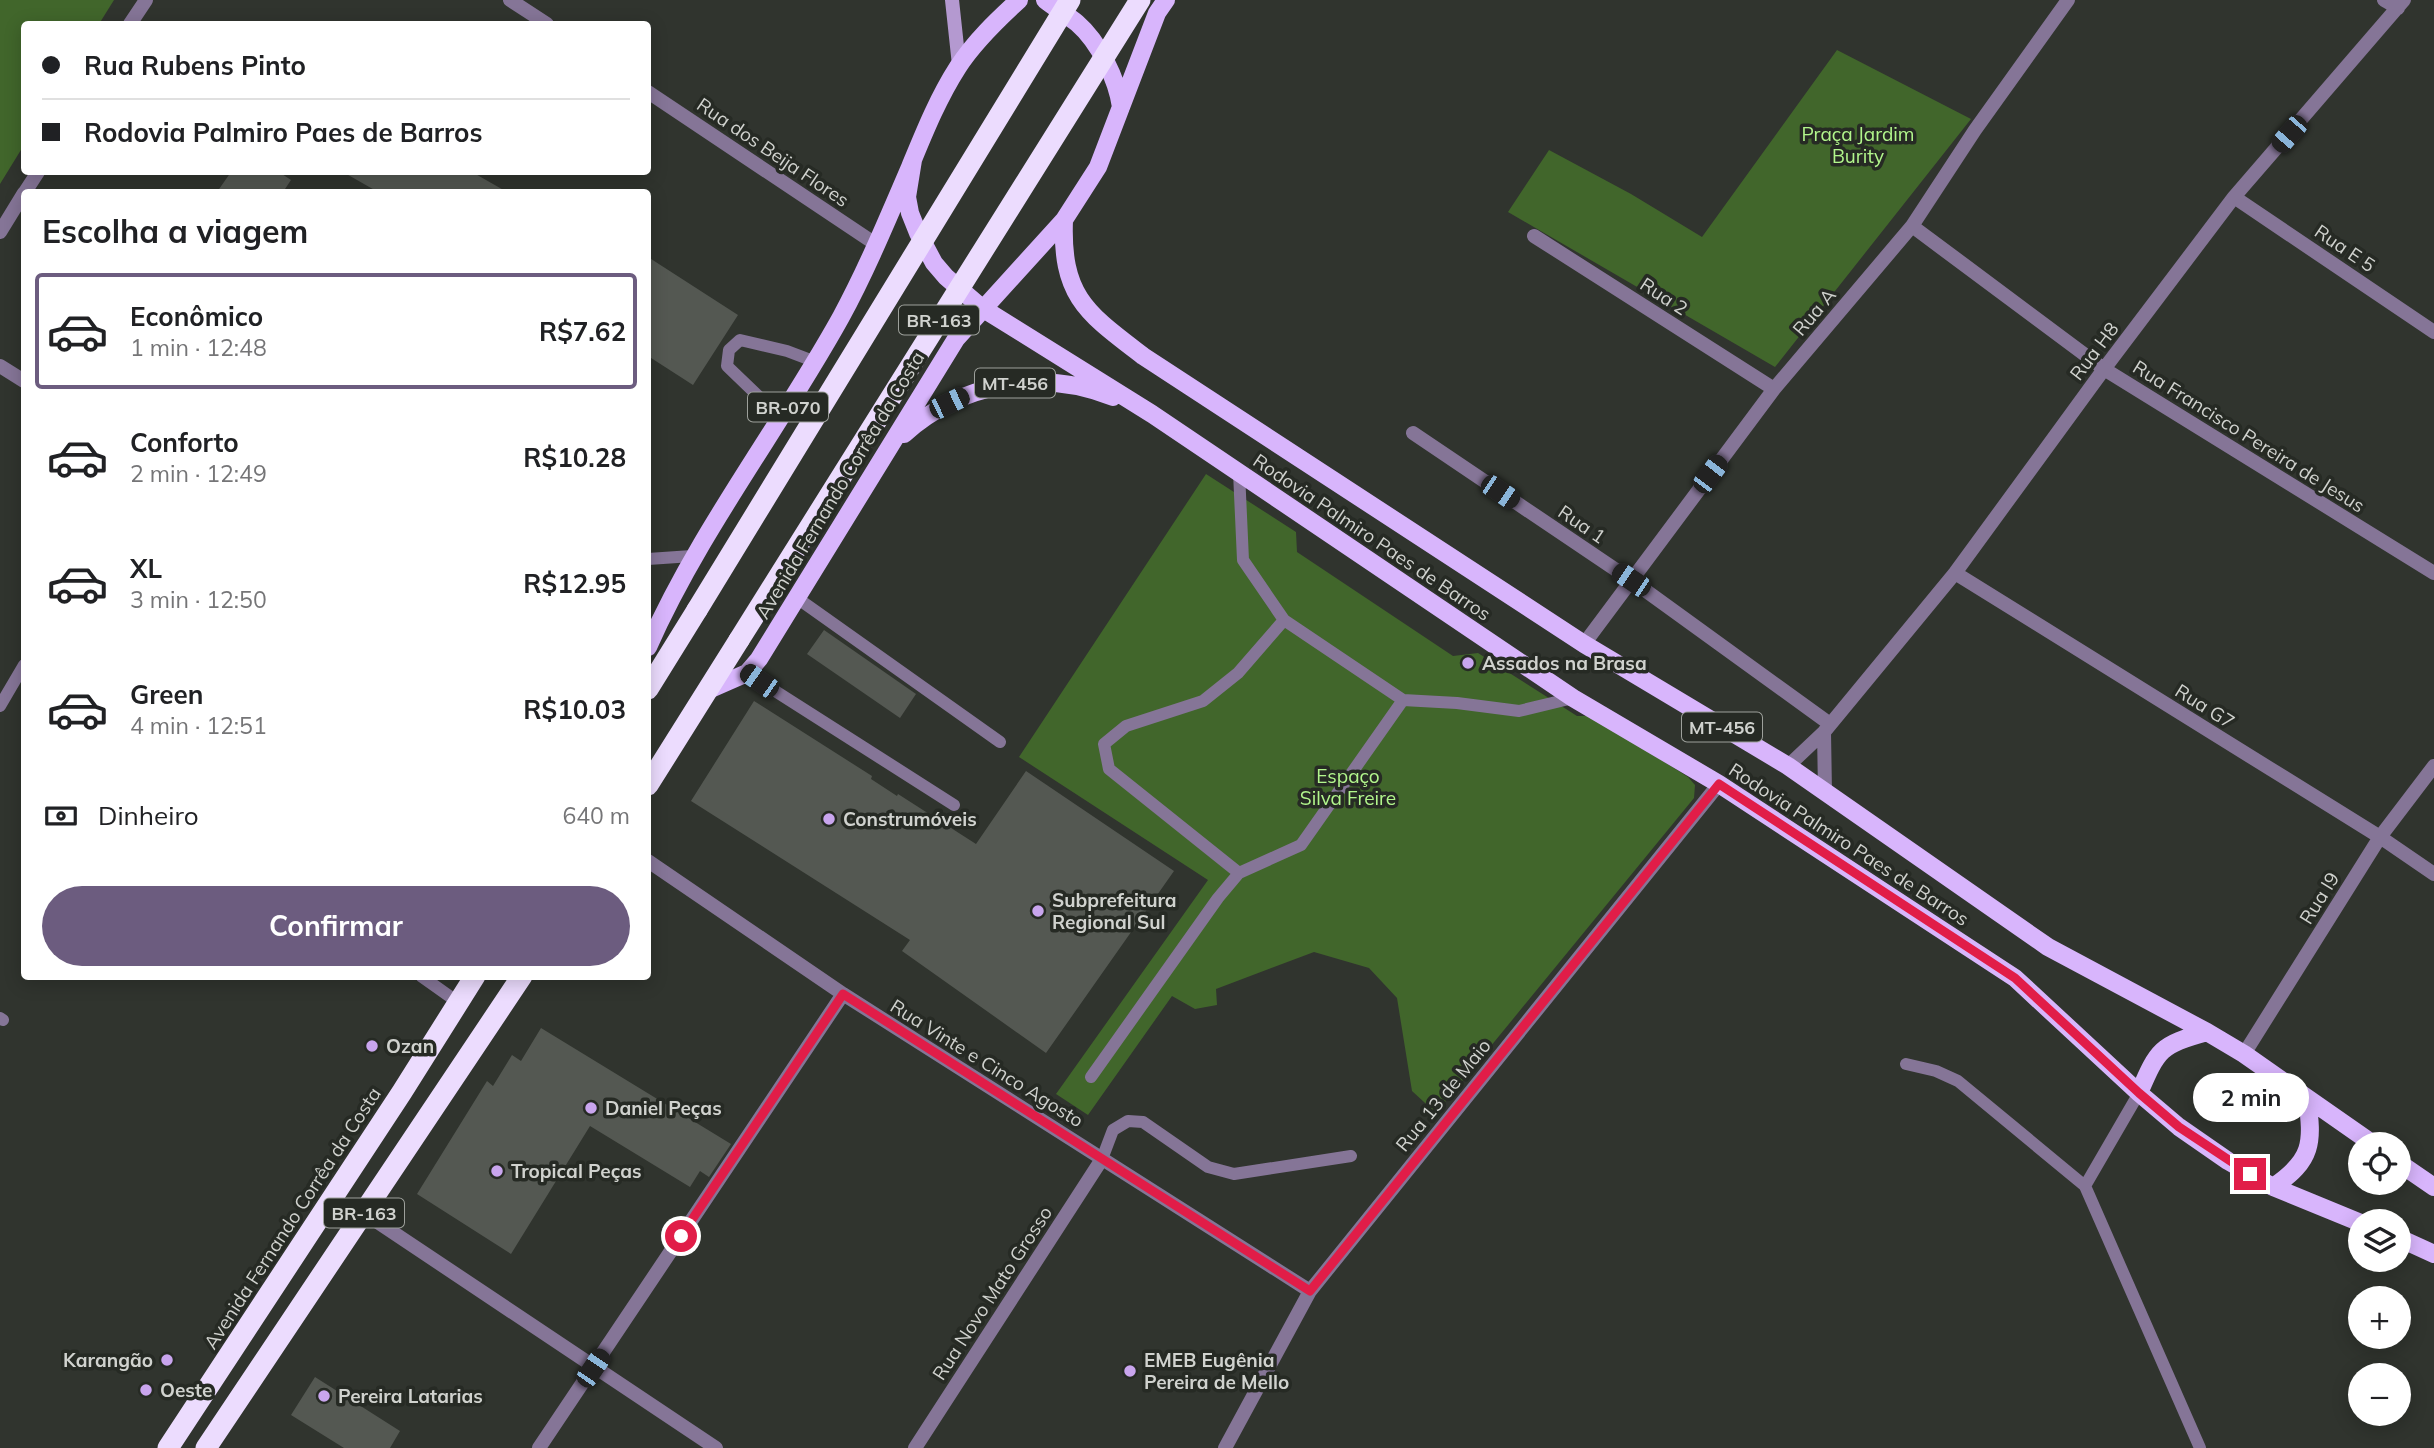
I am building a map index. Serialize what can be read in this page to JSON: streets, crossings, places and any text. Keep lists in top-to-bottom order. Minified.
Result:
{"streets":{"highway":["BR-163","Avenida Fernando Corrêa da Costa"],"main road":["MT-456","BR-070","Rodovia Palmiro Paes de Barros"],"street":["Rua dos Beija Flores","Rua E 5","Rua 2","Rua A","Rua H8","Rua Francisco Pereira de Jesus","Rua 1","Rua G7","Rua I9","Rua Vinte e Cinco Agosto","Rua 13 de Maio","Rua Novo Mato Grosso"]},"crossings":[["Rua dos Beija Flores","BR-070"],["Rua E 5","Rua H8"],["Rua 2","Rua A"],["Rua A","Rua Francisco Pereira de Jesus"],["Rua A","Rua 1"],["Rua A","Rodovia Palmiro Paes de Barros"],["Rua H8","Rua Francisco Pereira de Jesus"],["Rua H8","Rua 1"],["Rua H8","Rodovia Palmiro Paes de Barros"],["Rua H8","Rua G7"],["MT-456","Avenida Fernando Corrêa da Costa"],["MT-456","Rodovia Palmiro Paes de Barros"],["BR-070","Avenida Fernando Corrêa da Costa"],["BR-070","Rodovia Palmiro Paes de Barros"],["Avenida Fernando Corrêa da Costa","Rodovia Palmiro Paes de Barros"],["Rodovia Palmiro Paes de Barros","Rua I9"],["Rodovia Palmiro Paes de Barros","Rua 13 de Maio"],["Rua G7","Rua I9"],["Rua Vinte e Cinco Agosto","Rua 13 de Maio"],["Rua Vinte e Cinco Agosto","Rua Novo Mato Grosso"]],"parks":["Praça Jardim Burity","Espaço Silva Freire"],"places":["Assados na Brasa","Construmóveis","Subprefeitura Regional Sul","Ozan","Daniel Peças","Tropical Peças","Karangão","EMEB Eugênia Pereira de Mello","Oeste","Pereira Latarias"],"page":{"banner":["Rua Rubens Pinto","Rodovia Palmiro Paes de Barros"],"heading":"Escolha a viagem","list":[{"name":"Econômico","note":"1 min · 12:48","value":"R$7.62"},{"name":"Conforto","note":"2 min · 12:49","value":"R$10.28"},{"name":"XL","note":"3 min · 12:50","value":"R$12.95"},{"name":"Green","note":"4 min · 12:51","value":"R$10.03"}],"pay":["Dinheiro","640 m"],"buttons":"Confirmar","bubble":"2 min","map_buttons":["+","−"]}}
